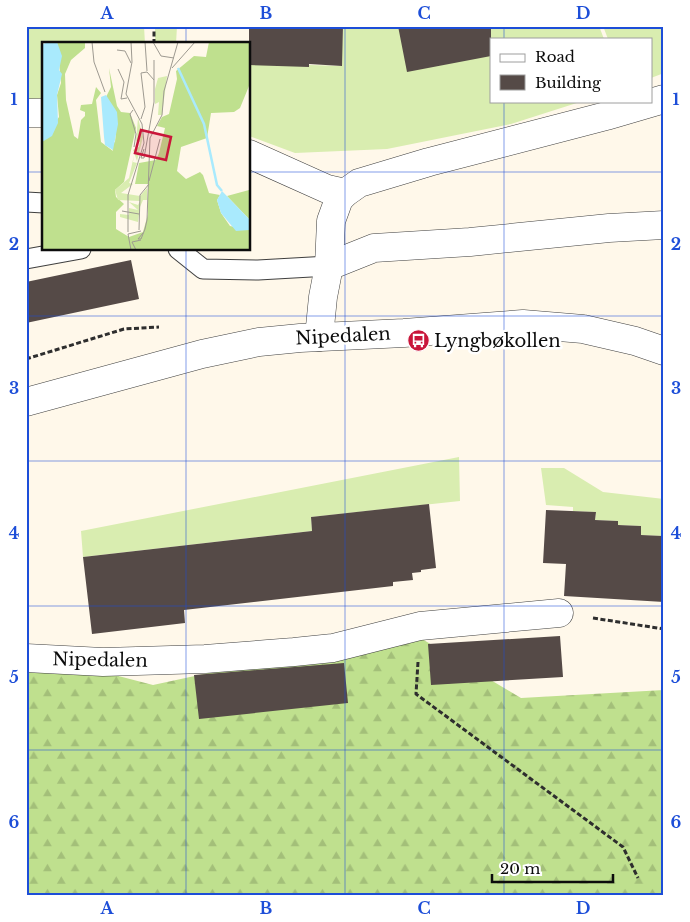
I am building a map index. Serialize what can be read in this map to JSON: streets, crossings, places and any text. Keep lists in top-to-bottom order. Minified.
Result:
{"streets":{"street":["Nipedalen"]},"places":{"bus stop":["Lyngbøkollen"]},"legend":["Road","Building"],"scale_bar":"20 m","grid":{"columns":["A","B","C","D"],"rows":["1","2","3","4","5","6"]}}
